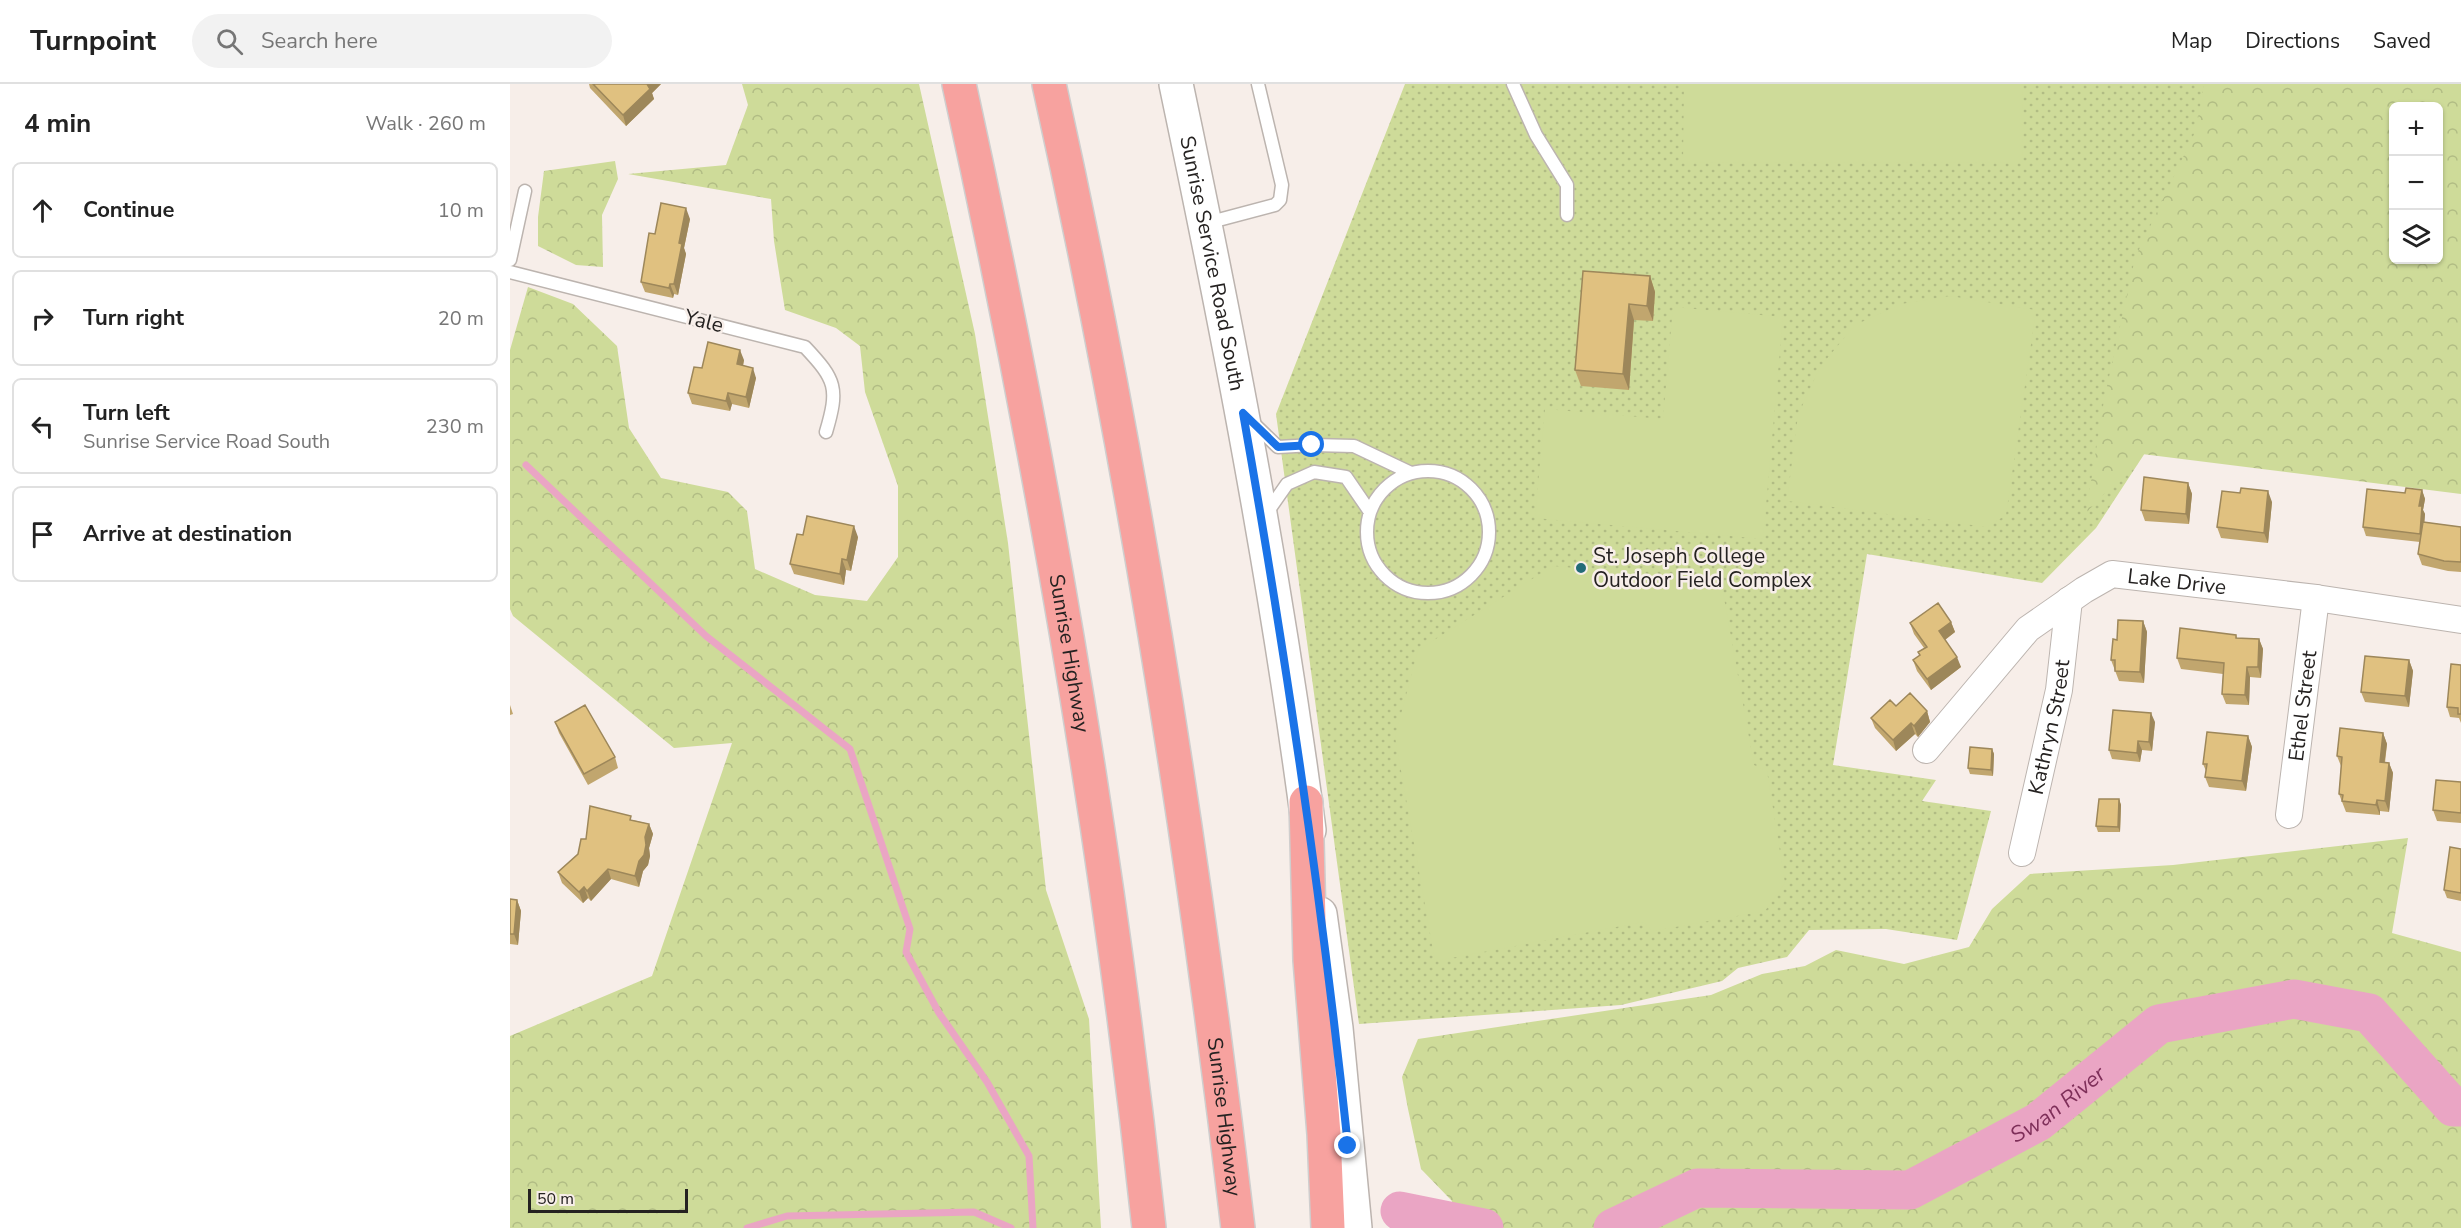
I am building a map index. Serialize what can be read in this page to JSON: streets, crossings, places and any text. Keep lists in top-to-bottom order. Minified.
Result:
{"streets":{"highway":["Sunrise Highway"],"main road":["Sunrise Service Road South"],"street":["Lake Drive","Ethel Street","Kathryn Street"],"lane":["Yale"]},"crossings":[["Lake Drive","Ethel Street"],["Lake Drive","Kathryn Street"]],"water":["Swan River"],"places":["St. Joseph College Outdoor Field Complex"],"scale_bar":"50 m","page":{"header":"Turnpoint","search":"Search here","nav":["Map","Directions","Saved"],"heading":["4 min","Walk · 260 m"],"map_buttons":["+","−"],"list":[["Continue","10 m"],["Turn right","20 m"],["Turn left","Sunrise Service Road South","230 m"],"Arrive at destination"],"scale":"50 m"}}
